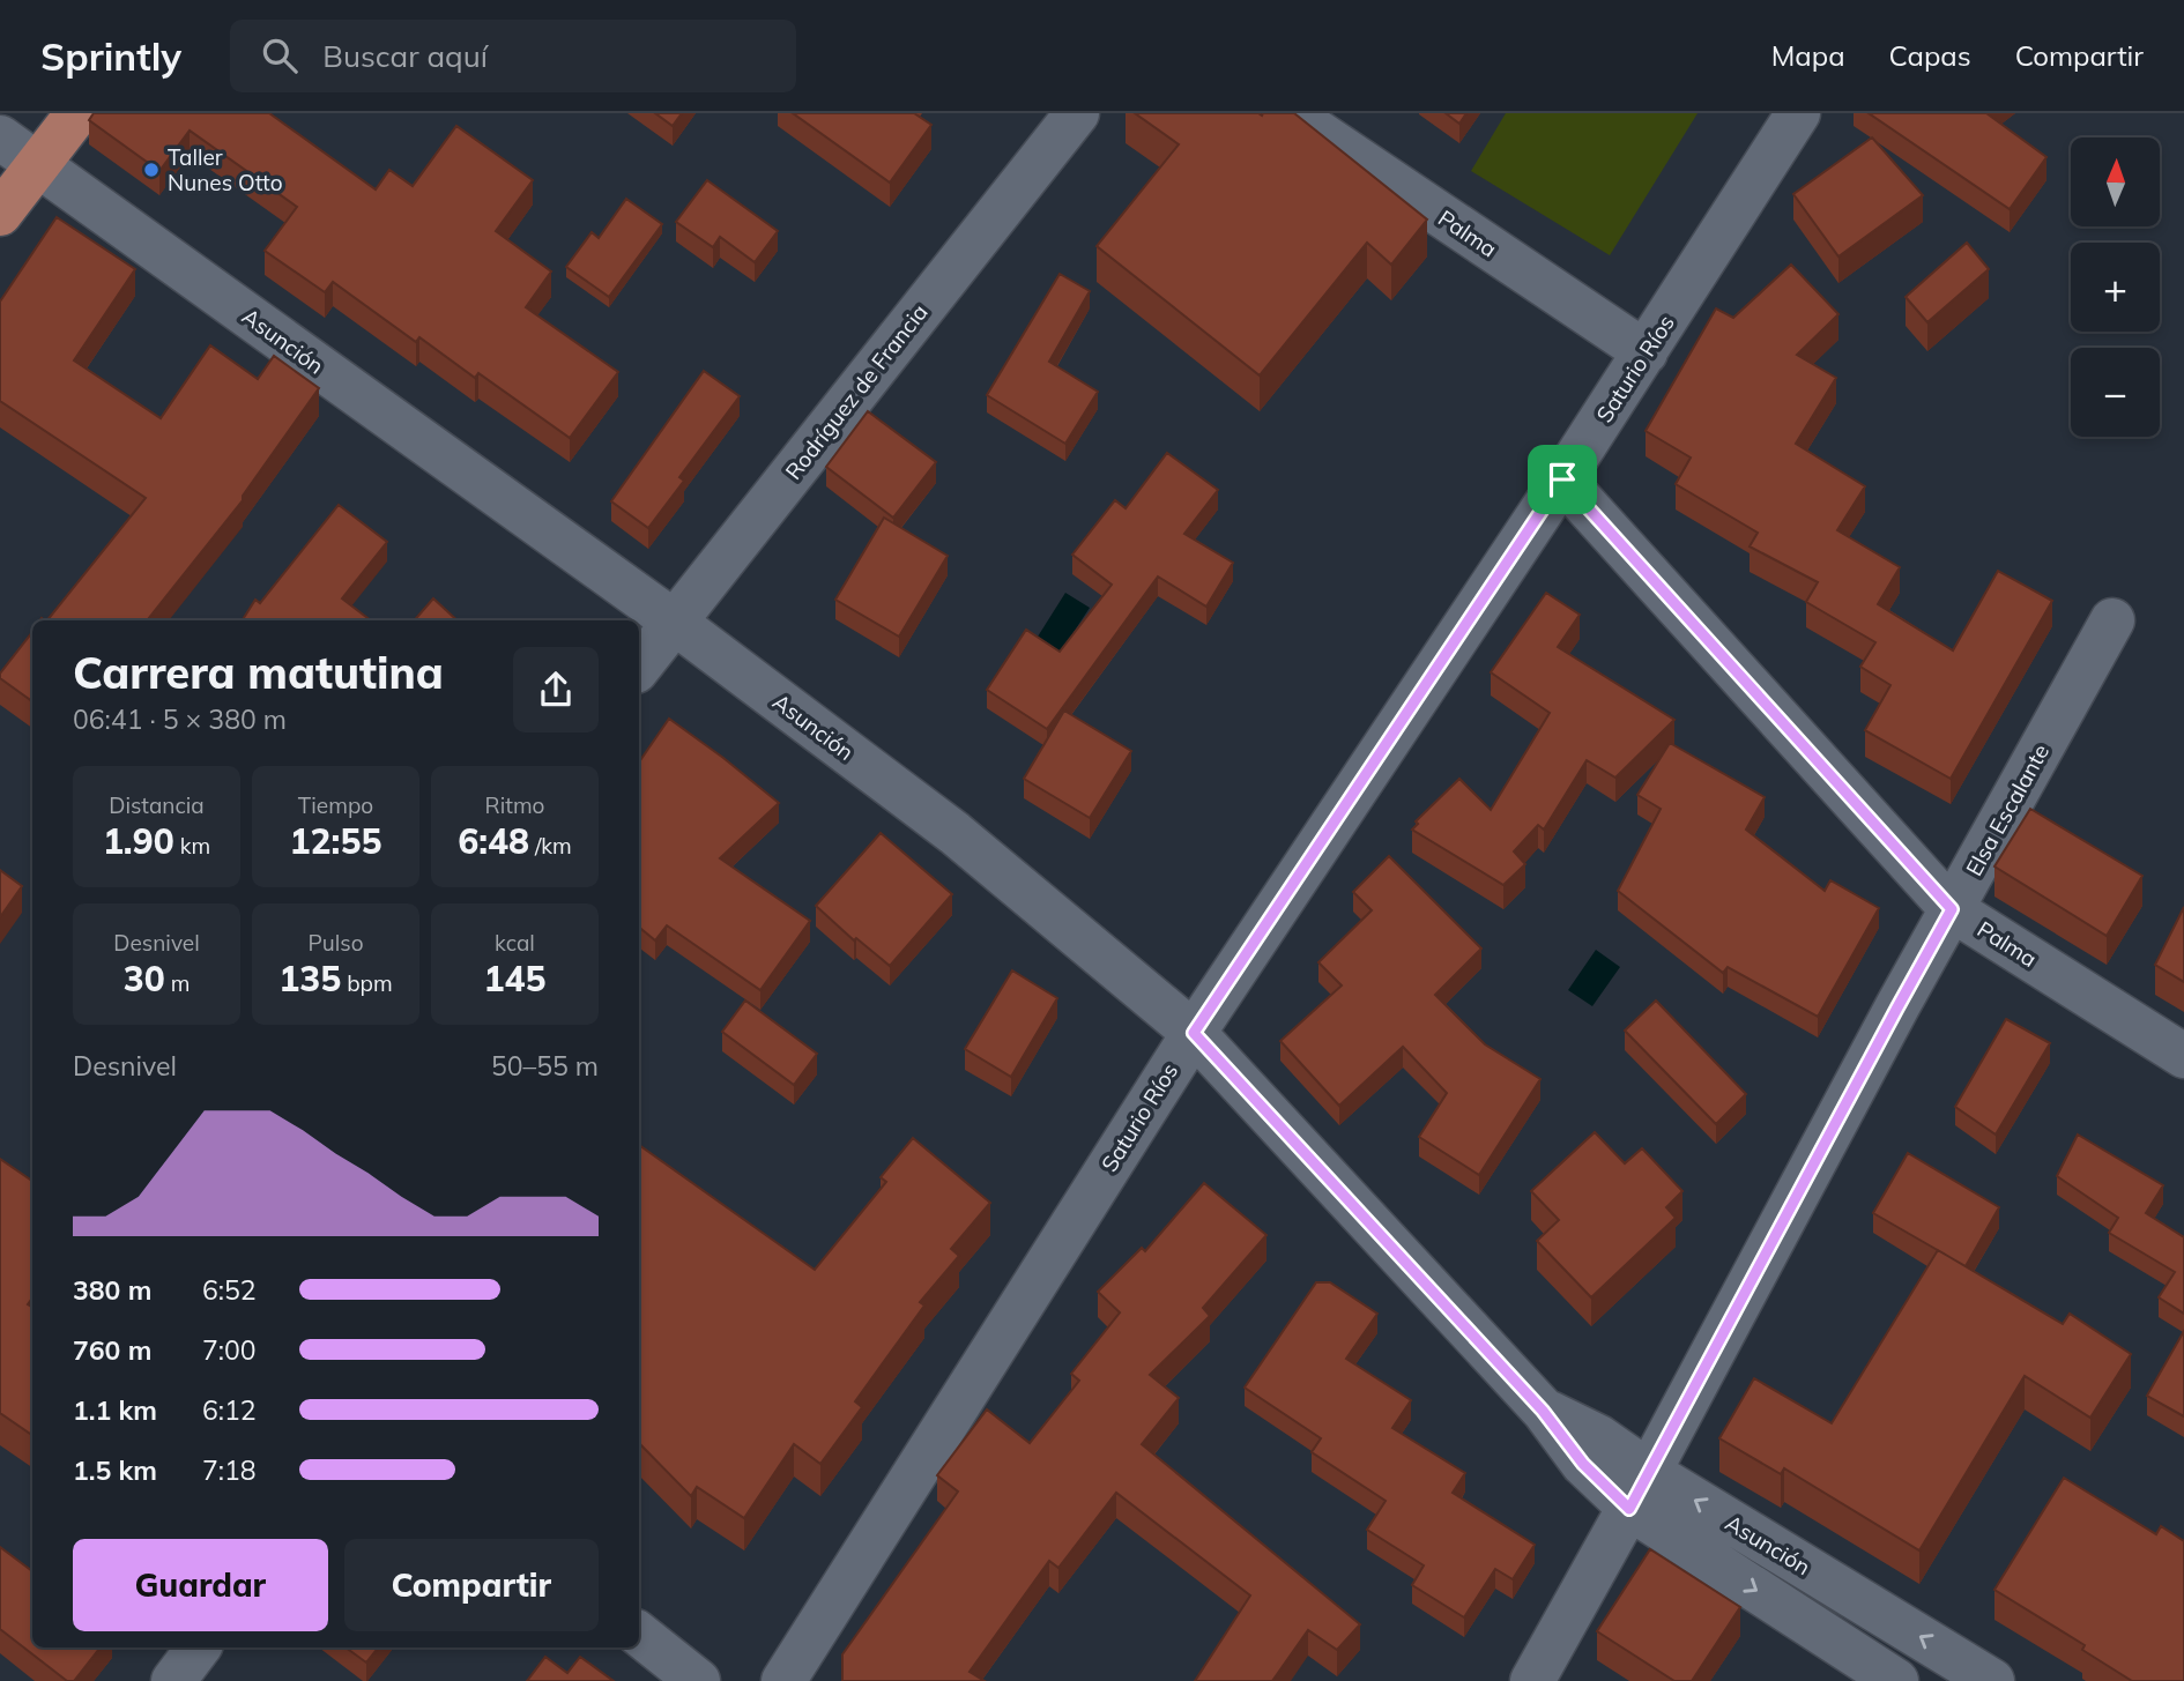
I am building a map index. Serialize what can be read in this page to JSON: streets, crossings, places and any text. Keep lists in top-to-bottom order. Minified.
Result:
{"streets":{"street":["Palma","Asunción","Saturio Ríos","Rodríguez de Francia","Elsa Escalante"]},"crossings":[["Palma","Saturio Ríos"],["Palma","Elsa Escalante"],["Asunción","Saturio Ríos"],["Asunción","Rodríguez de Francia"],["Asunción","Elsa Escalante"]],"places":["Taller Nunes Otto"],"north":"top","page":{"header":"Sprintly","search":"Buscar aquí","nav":["Mapa","Capas","Compartir"],"map_buttons":["+","−"],"heading":["Carrera matutina","06:41 · 5 × 380 m"],"stats":[["Distancia","1.90 km"],["Tiempo","12:55"],["Ritmo","6:48 /km"],["Desnivel","30 m"],["Pulso","135 bpm"],["kcal","145"]],"chart":["Desnivel","50–55 m"],"list":[{"name":"380 m","note":"6:52"},{"name":"760 m","note":"7:00"},{"name":"1.1 km","note":"6:12"},{"name":"1.5 km","note":"7:18"}],"buttons":["Guardar","Compartir"]}}
